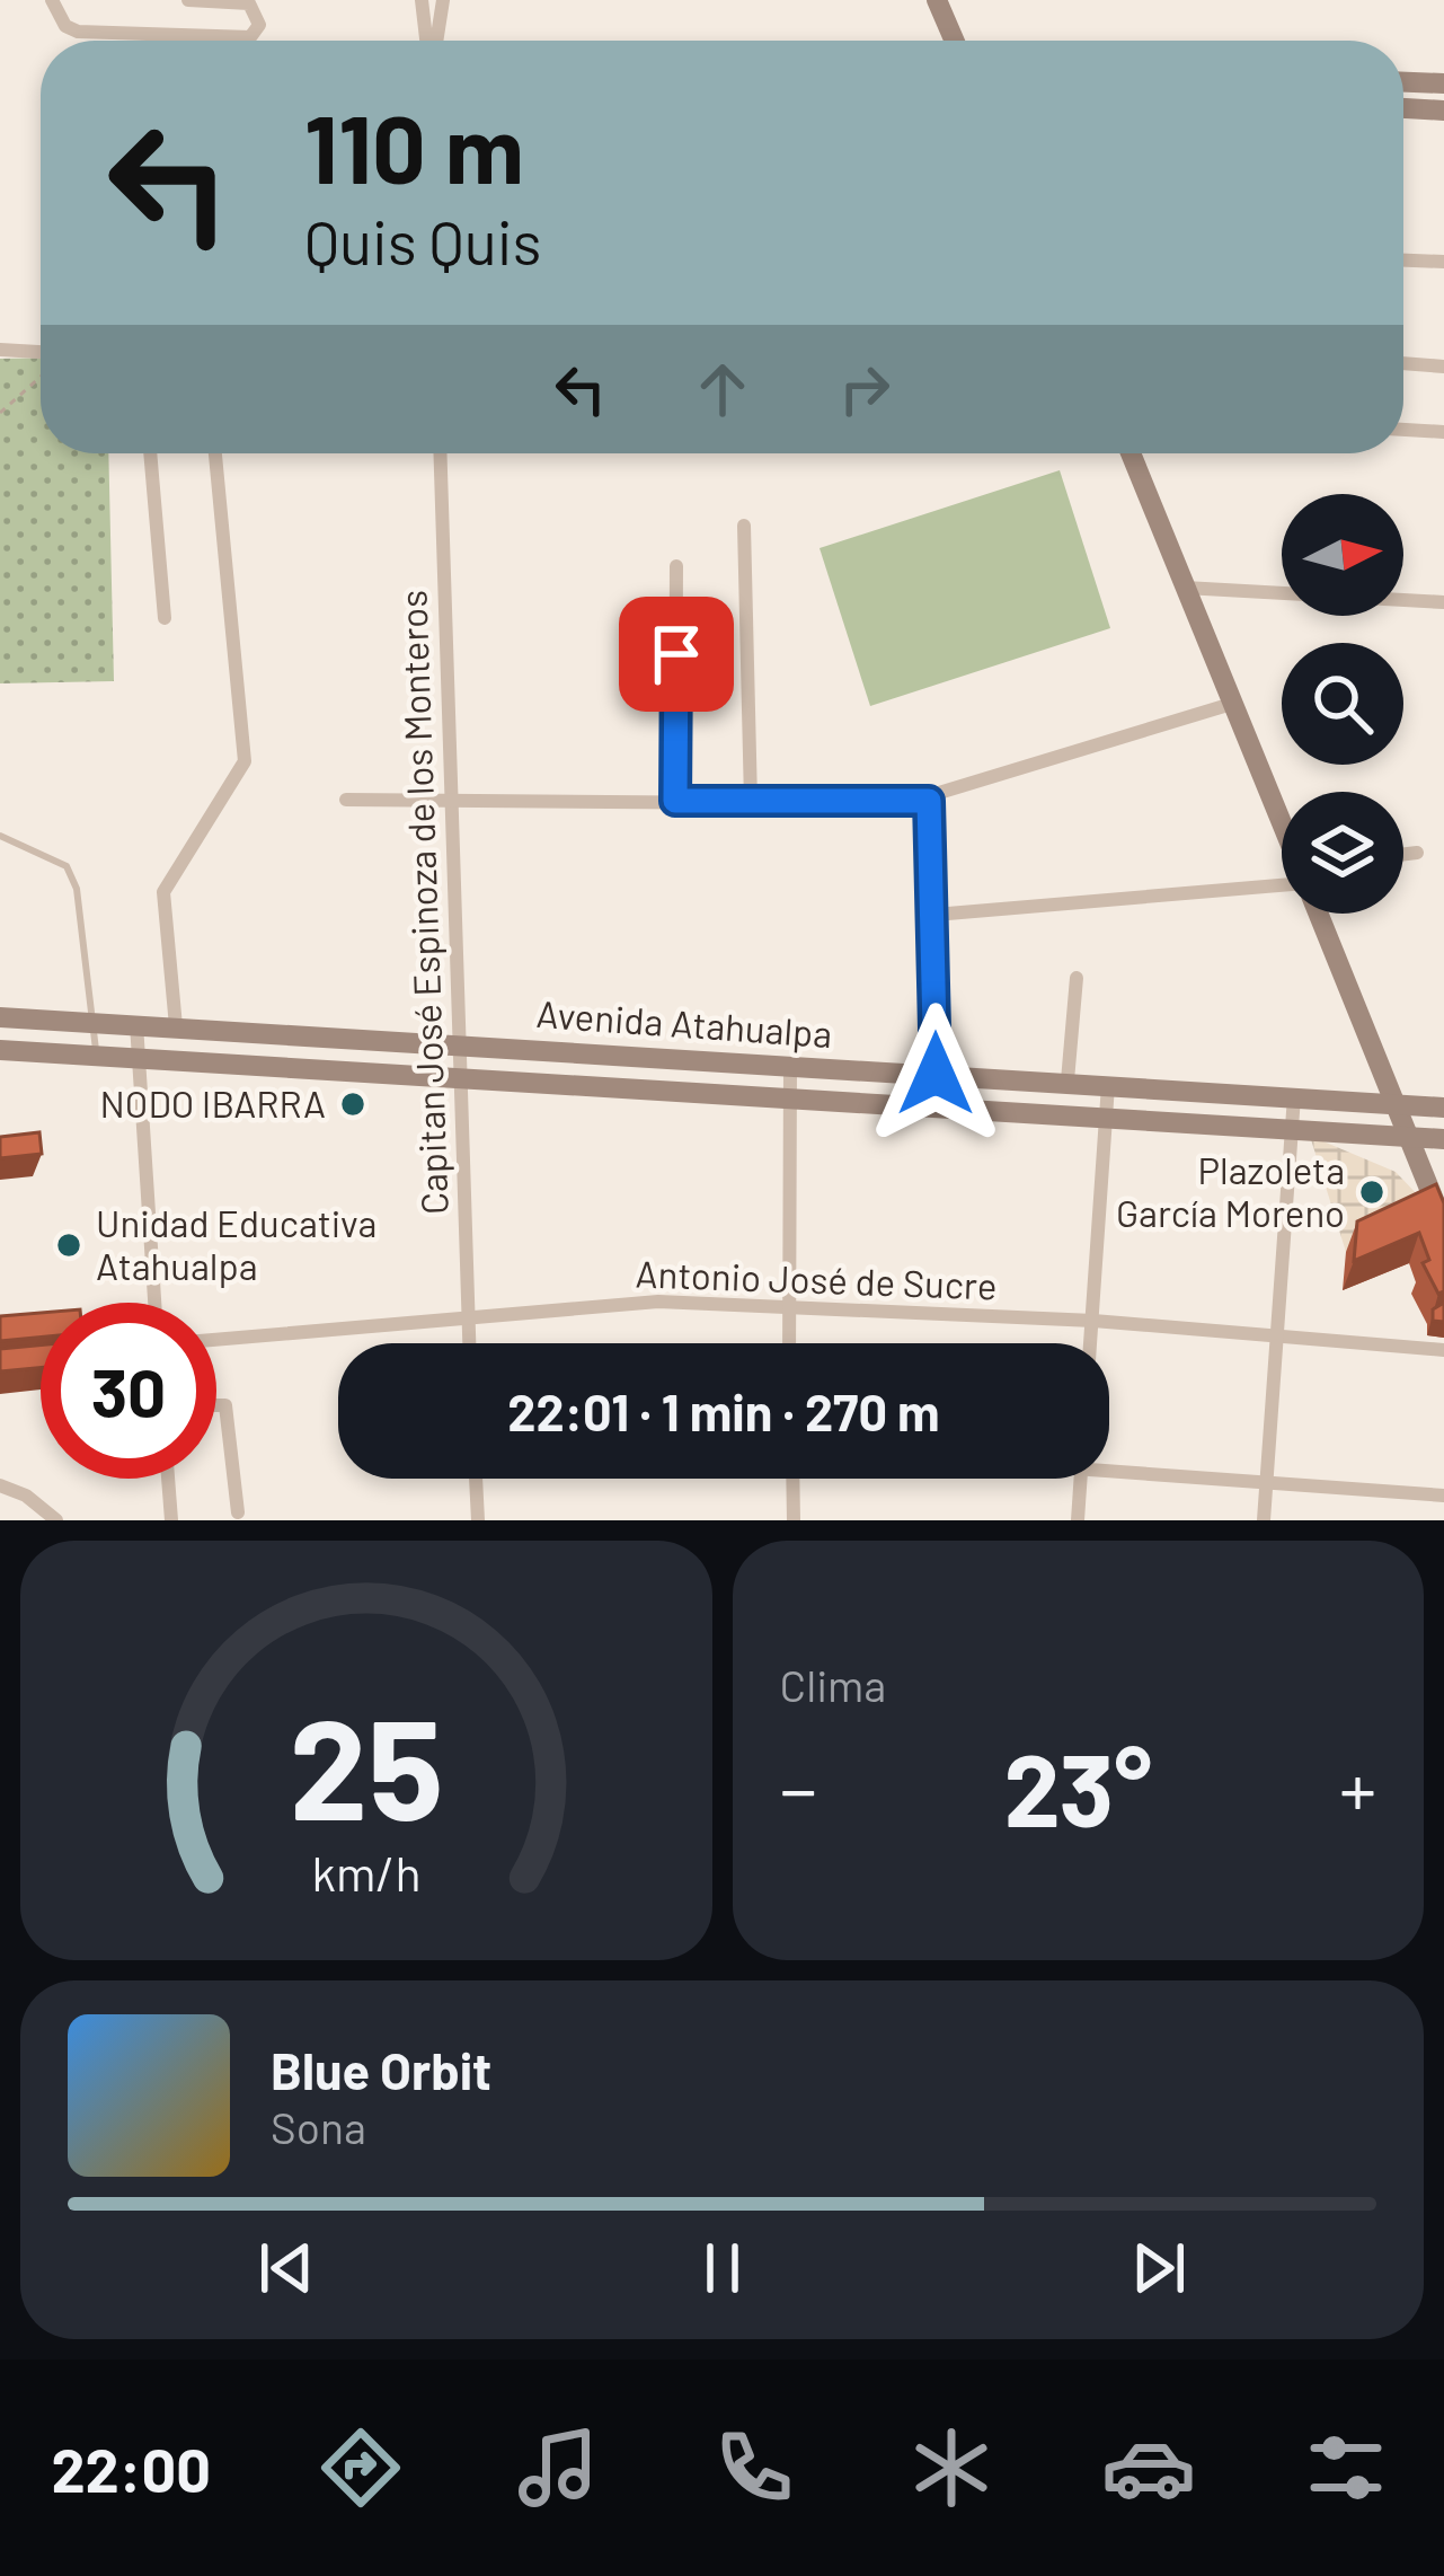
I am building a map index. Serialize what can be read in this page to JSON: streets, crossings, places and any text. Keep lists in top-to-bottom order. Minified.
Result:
{"streets":{"main road":["Avenida Atahualpa"],"street":["Capitan José Espinoza de los Monteros","Antonio José de Sucre"]},"crossings":[["Capitan José Espinoza de los Monteros","Avenida Atahualpa"],["Capitan José Espinoza de los Monteros","Antonio José de Sucre"]],"places":["NODO IBARRA","Plazoleta García Moreno","Unidad Educativa Atahualpa"],"north":"right","page":{"turn":["110 m","Quis Quis"],"limit":"30","trip":"22:01 · 1 min · 270 m","tile":"Clima","heat":["−","23°","+"],"song":["Blue Orbit","Sona"],"tabs":"22:00","gauge":["25","km/h"]}}
